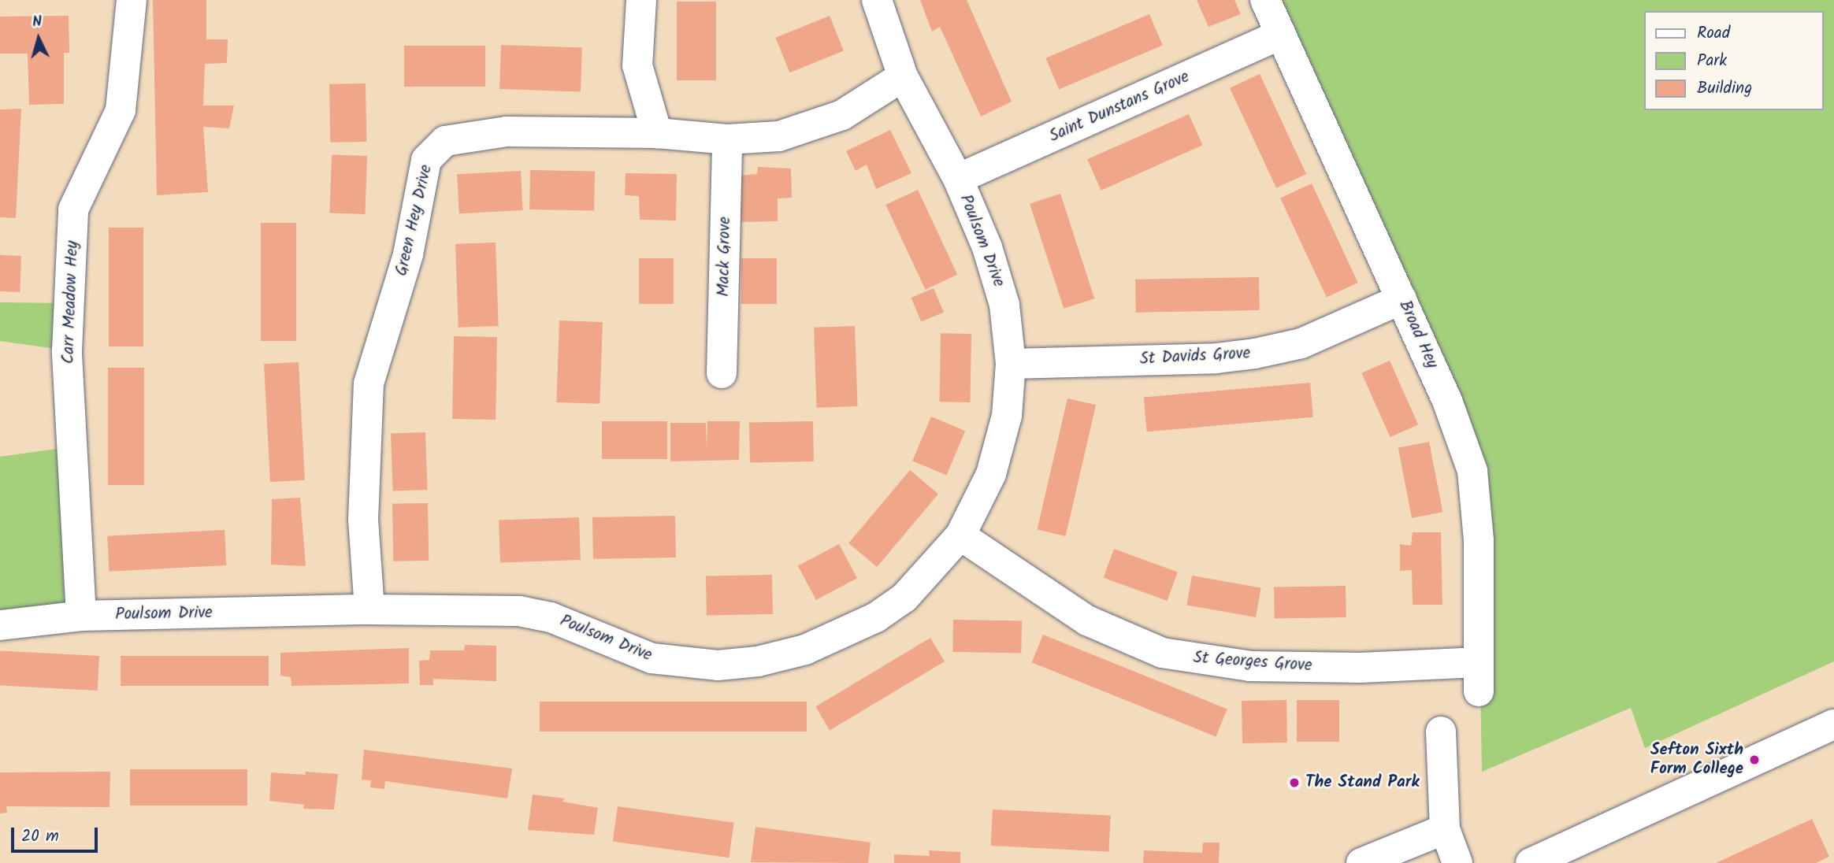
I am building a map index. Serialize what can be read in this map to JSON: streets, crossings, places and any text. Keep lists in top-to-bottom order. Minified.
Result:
{"streets":{"street":["Saint Dunstans Grove","Green Hey Drive","Poulsom Drive","Mack Grove","Carr Meadow Hey","Broad Hey","St Davids Grove","St Georges Grove"]},"crossings":[["Saint Dunstans Grove","Poulsom Drive"],["Saint Dunstans Grove","Broad Hey"],["Green Hey Drive","Poulsom Drive"],["Green Hey Drive","Mack Grove"],["Poulsom Drive","Carr Meadow Hey"],["Poulsom Drive","St Davids Grove"],["Poulsom Drive","St Georges Grove"],["Broad Hey","St Davids Grove"],["Broad Hey","St Georges Grove"]],"places":["Sefton Sixth Form College","The Stand Park"],"legend":["Road","Park","Building"],"scale_bar":"20 m","north":"top"}
